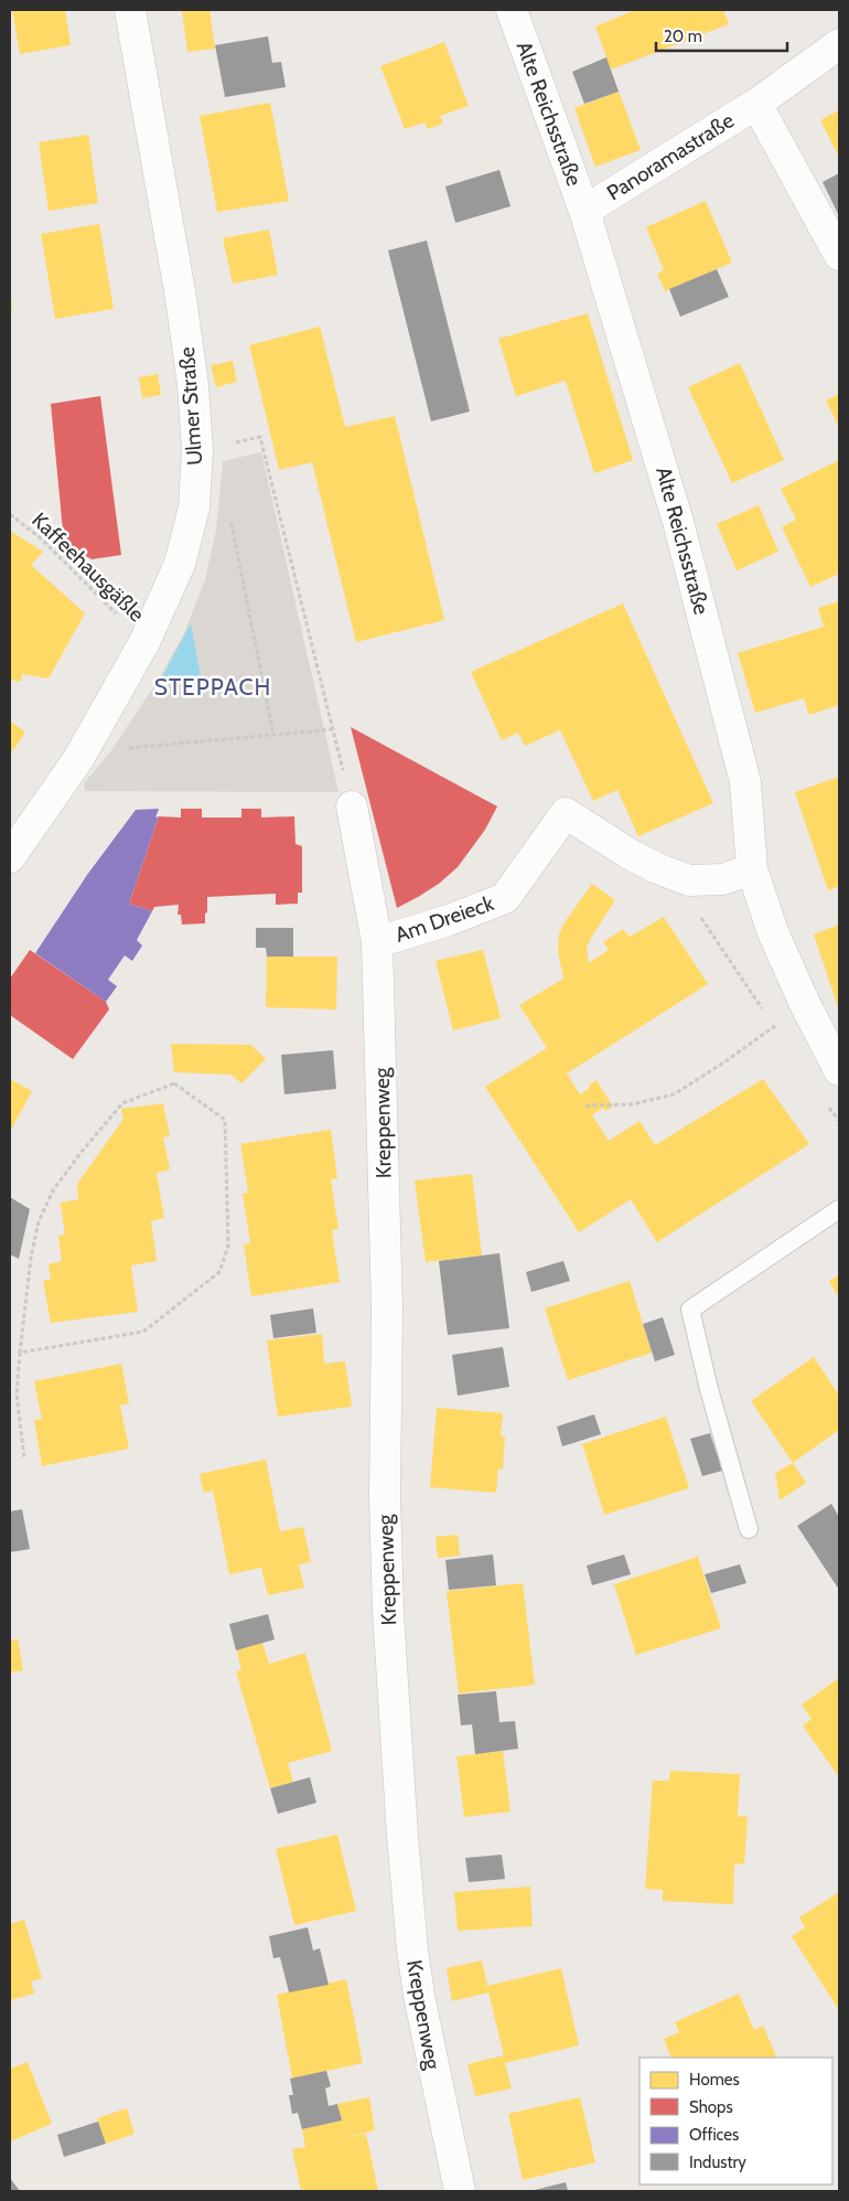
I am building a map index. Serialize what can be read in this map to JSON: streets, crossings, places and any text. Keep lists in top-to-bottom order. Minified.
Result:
{"streets":{"street":["Alte Reichsstraße","Panoramastraße","Ulmer Straße","Am Dreieck","Kreppenweg"],"path":["Kaffeehausgäßle"]},"crossings":[["Alte Reichsstraße","Panoramastraße"],["Alte Reichsstraße","Am Dreieck"],["Ulmer Straße","Kaffeehausgäßle"],["Am Dreieck","Kreppenweg"]],"districts":["STEPPACH"],"legend":["Homes","Shops","Offices","Industry"],"scale_bar":"20 m"}
